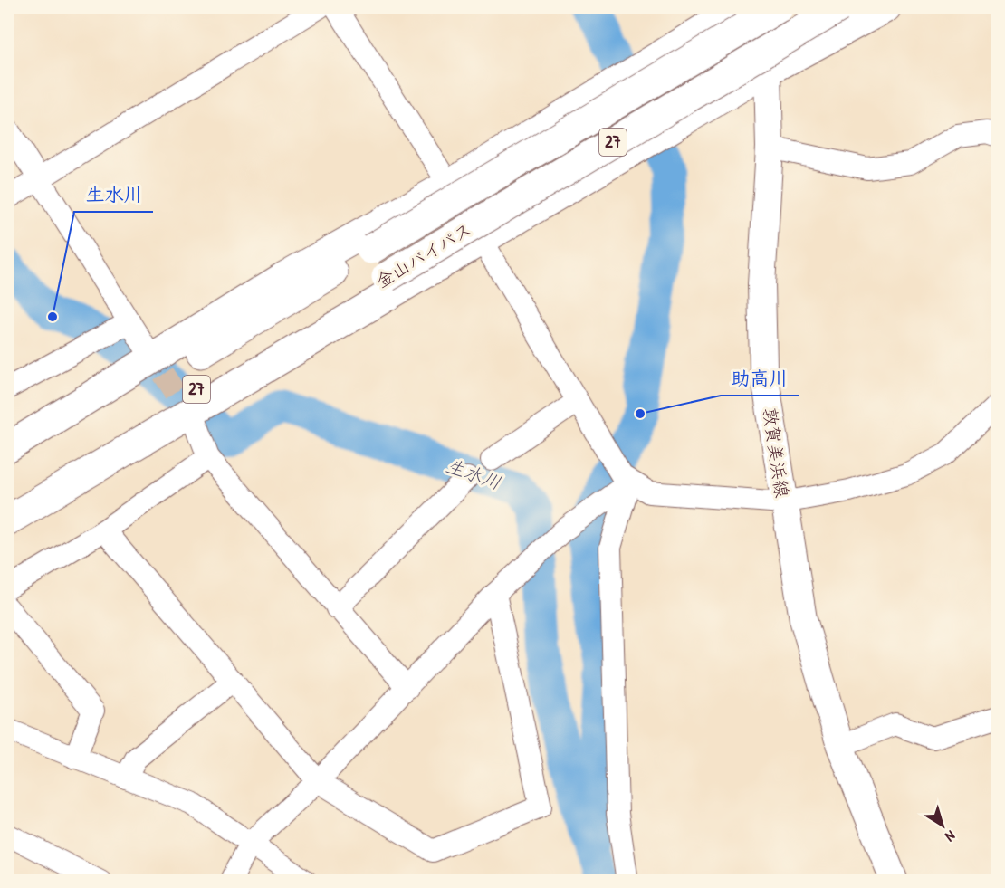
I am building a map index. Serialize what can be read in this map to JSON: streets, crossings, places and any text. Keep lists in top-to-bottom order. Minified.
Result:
{"streets":{"highway":["27","金山バイパス"],"main road":["敦賀美浜線"]},"water":["生水川"],"places":["生水川","助高川"],"north":"bottom right"}
